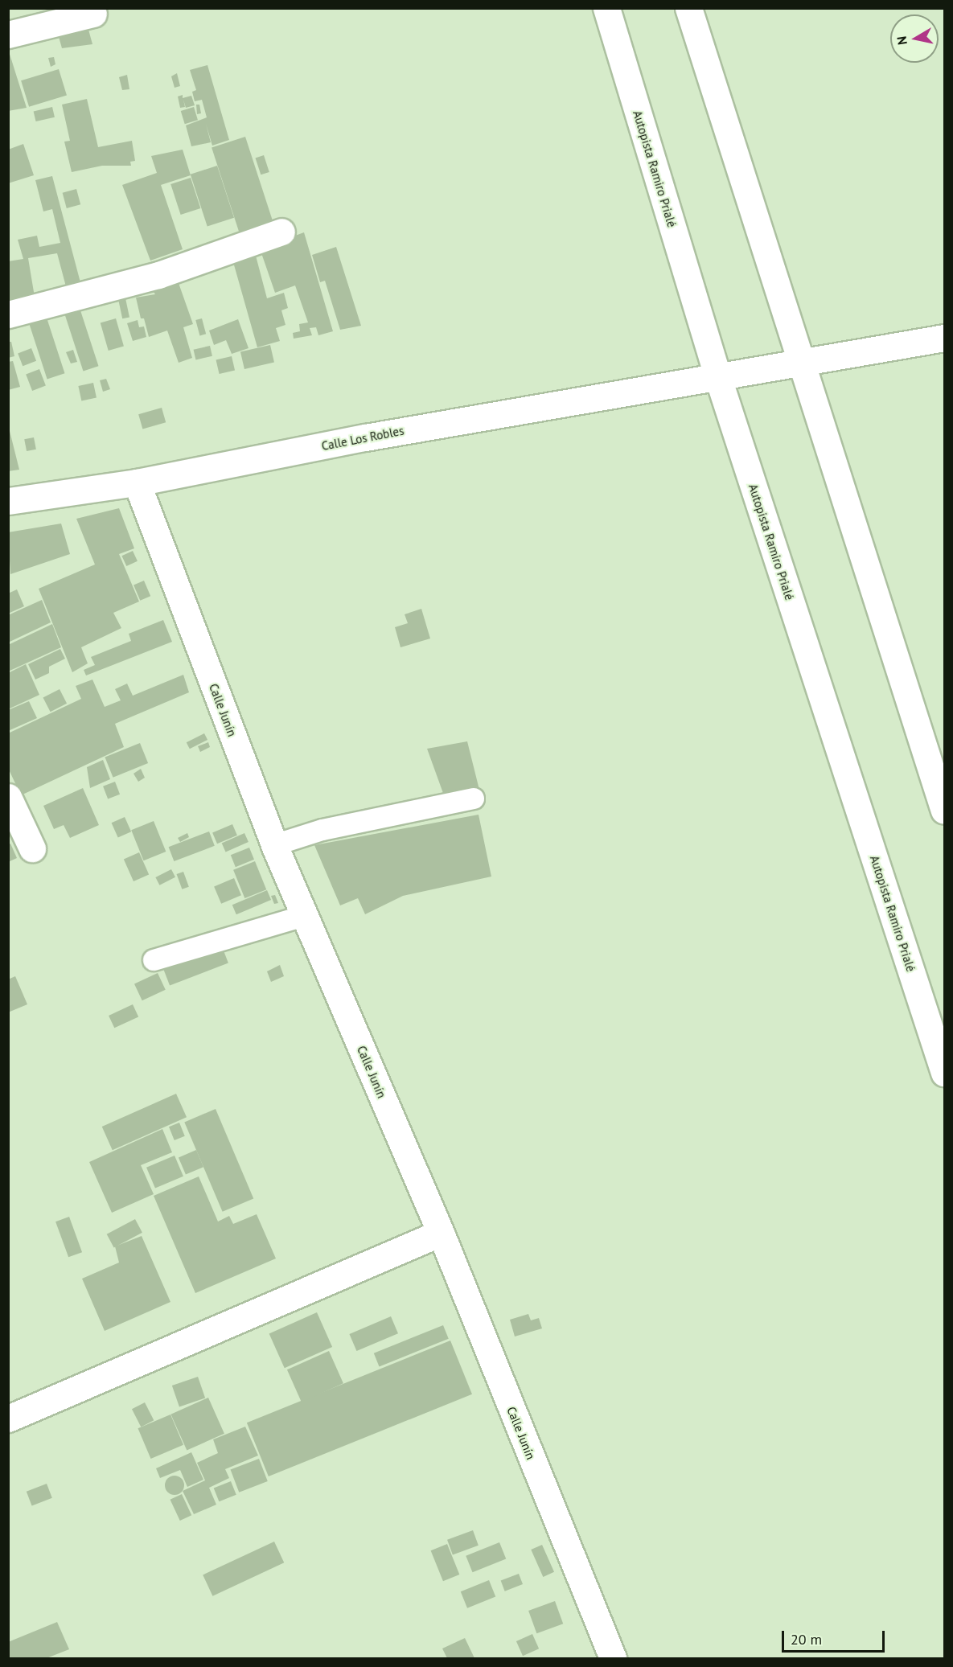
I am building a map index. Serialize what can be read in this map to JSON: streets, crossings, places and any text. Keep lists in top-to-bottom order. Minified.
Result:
{"streets":{"main road":["Autopista Ramiro Prialé","Calle Los Robles","Calle Junín"]},"crossings":[["Autopista Ramiro Prialé","Calle Los Robles"],["Calle Los Robles","Calle Junín"]],"scale_bar":"20 m","north":"left"}
